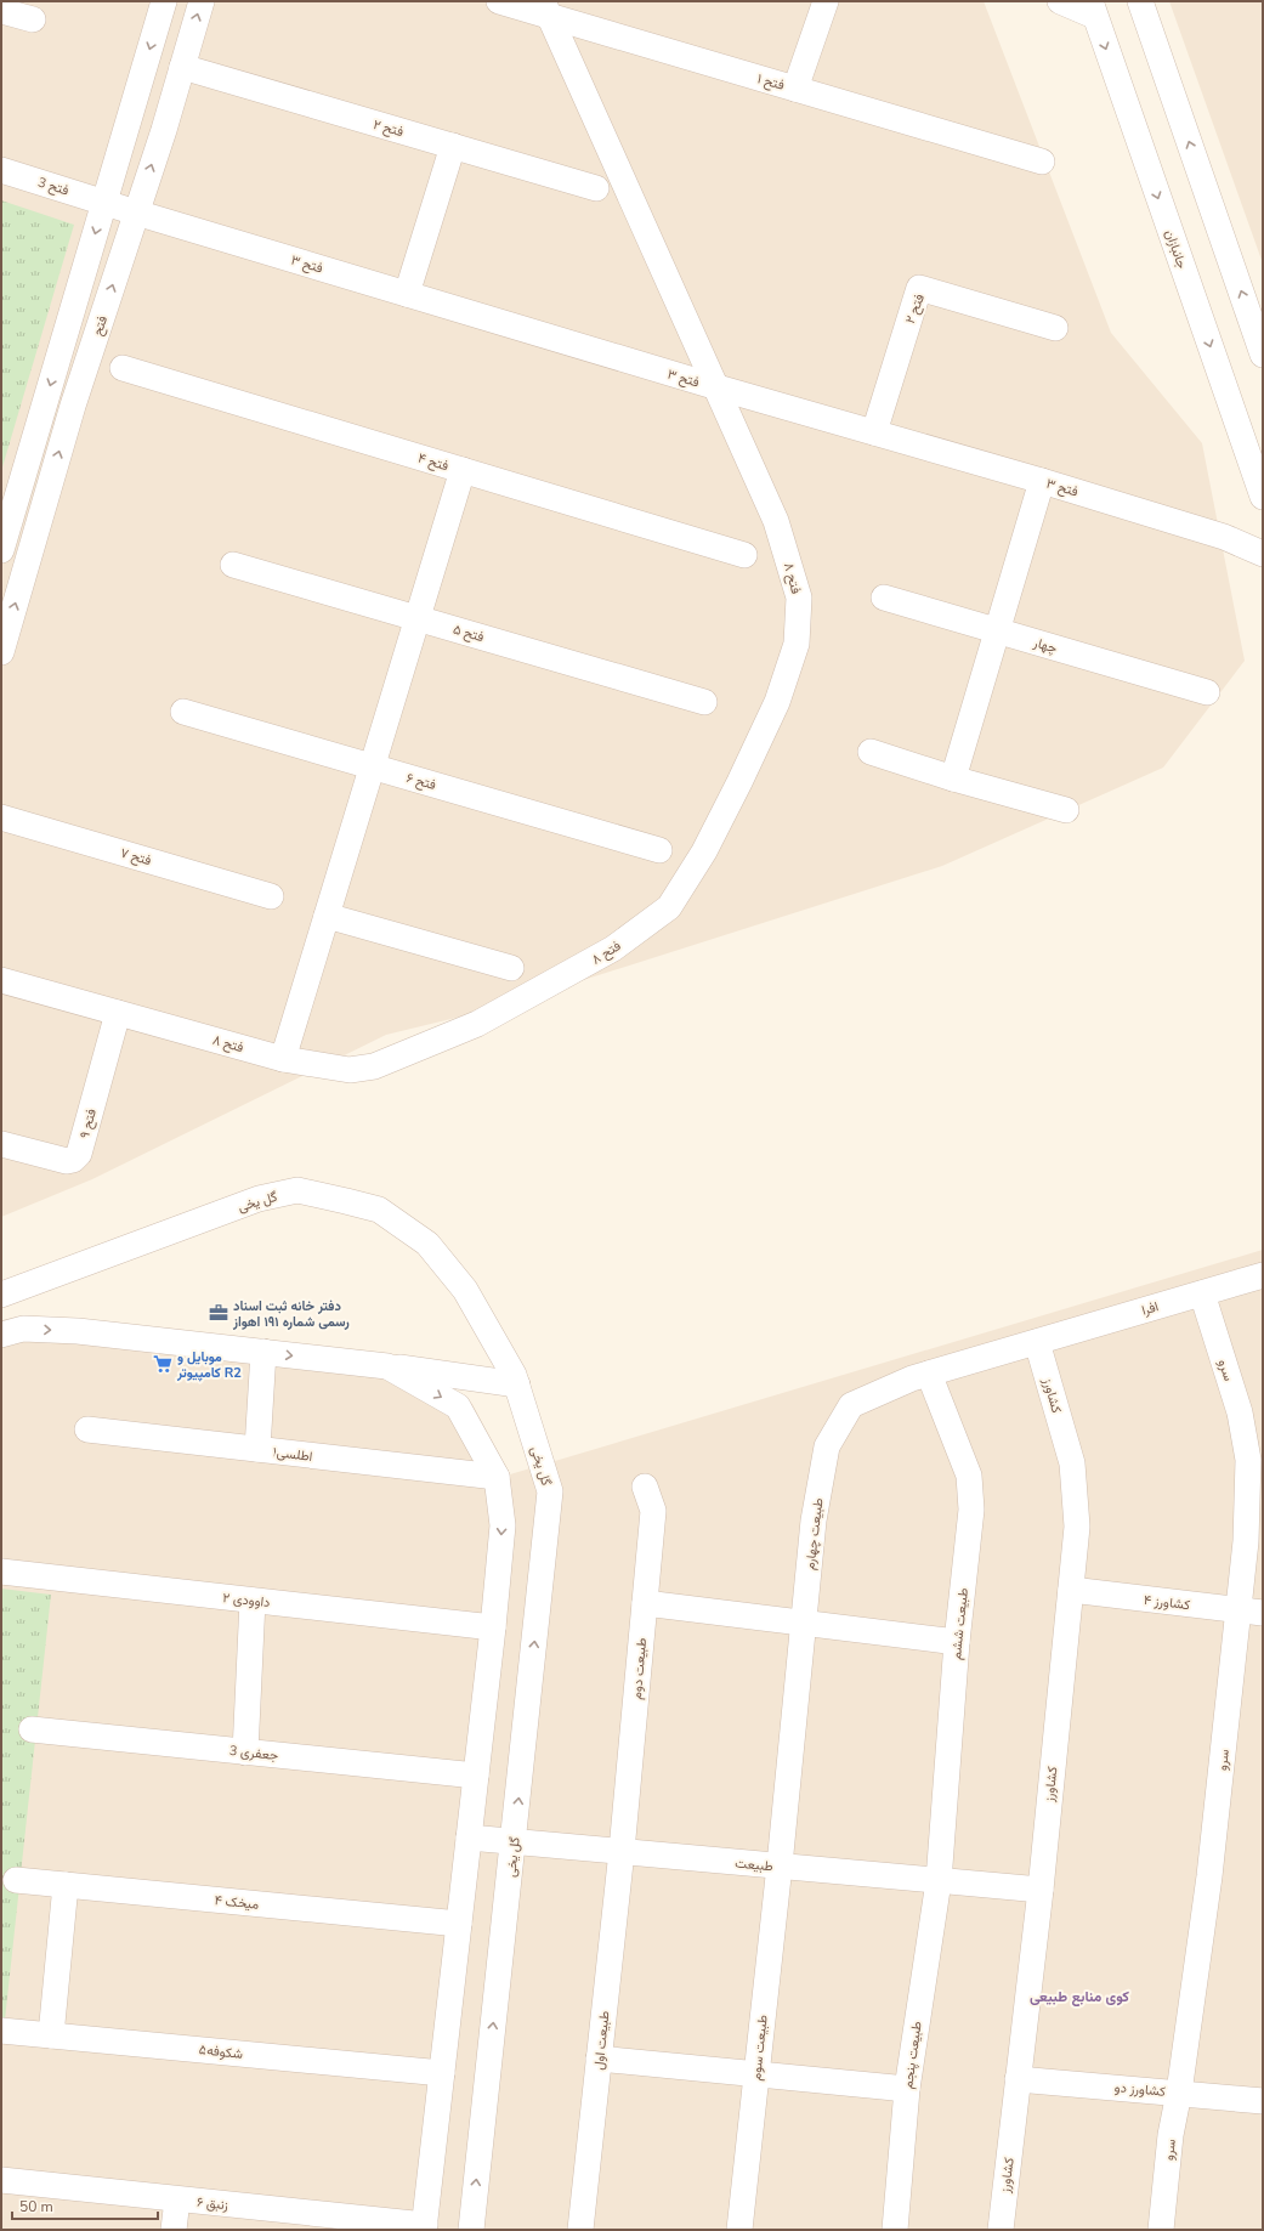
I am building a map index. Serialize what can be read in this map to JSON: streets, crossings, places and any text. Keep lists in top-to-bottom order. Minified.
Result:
{"streets":{"street":["فتح ۱","فتح ۲","فتح 3","جانبازان","فتح ۳","فتح","فتح ۴","فتح ۸","فتح ۵","چهار","فتح ۶","فتح ۷","فتح ۹","گل یخی","افرا","سرو","کشاورز","اطلسی۱","طبیعت چهارم","داوودی ۲","کشاورز ۴","طبیعت ششم","طبیعت دوم","3 جعفری","طبیعت","میخک ۴","طبیعت اول","طبیعت سوم","شکوفه۵","طبیعت پنجم","کشاورز دو","زنبق ۶"]},"crossings":[["فتح ۱","فتح ۸"],["فتح ۲","فتح ۳"],["فتح ۲","فتح"],["فتح 3","فتح ۳"],["فتح ۳","فتح"],["فتح ۳","فتح ۸"],["فتح ۸","فتح ۹"],["گل یخی","طبیعت"],["افرا","سرو"],["افرا","کشاورز"],["افرا","طبیعت چهارم"],["سرو","کشاورز ۴"],["سرو","کشاورز دو"],["کشاورز","طبیعت چهارم"],["کشاورز","کشاورز ۴"],["کشاورز","طبیعت"],["کشاورز","کشاورز دو"],["طبیعت چهارم","طبیعت ششم"],["طبیعت چهارم","طبیعت"],["طبیعت چهارم","طبیعت سوم"],["طبیعت ششم","طبیعت"],["طبیعت ششم","طبیعت پنجم"],["طبیعت دوم","طبیعت"],["طبیعت دوم","طبیعت اول"],["طبیعت","طبیعت اول"],["طبیعت","طبیعت سوم"],["طبیعت","طبیعت پنجم"]],"districts":["کوی منابع طبیعی"],"places":{"office":["دفتر خانه ثبت اسناد رسمی شماره ۱۹۱ اهواز"],"supermarket":["موبایل و کامپیوتر R2"]},"scale_bar":"50 m"}
